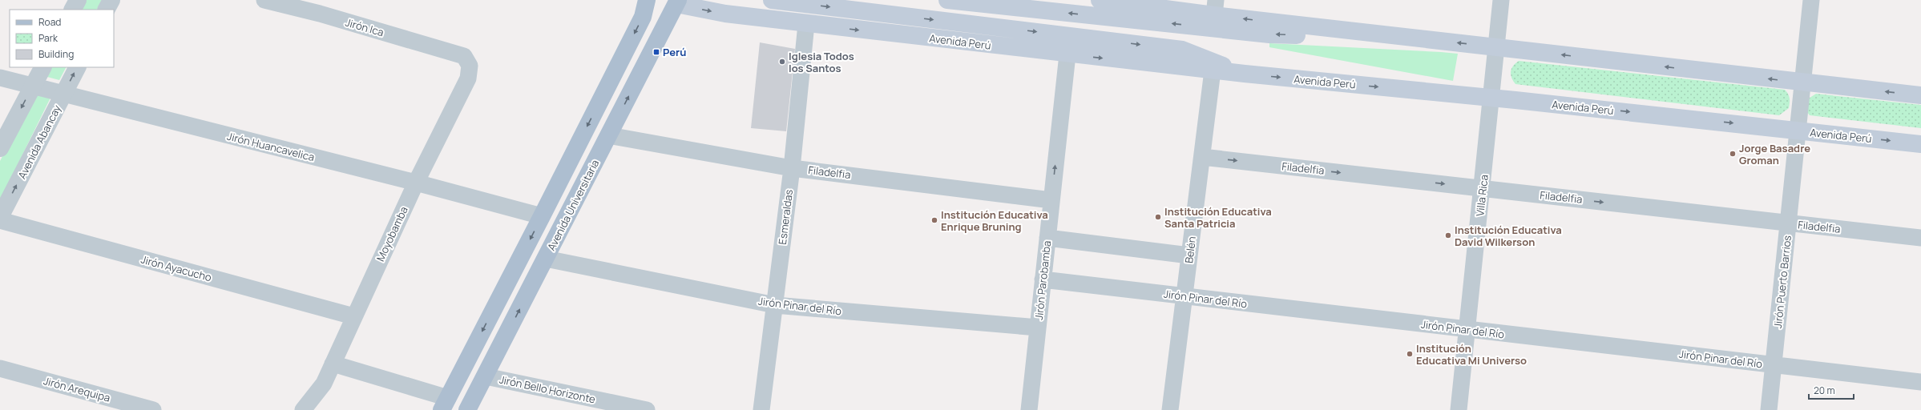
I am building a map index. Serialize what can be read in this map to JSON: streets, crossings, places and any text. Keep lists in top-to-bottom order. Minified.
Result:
{"streets":{"main road":["Avenida Perú","Avenida Universitaria"],"street":["Jirón Ica","Avenida Abancay","Jirón Huancavelica","Filadelfia","Villa Rica","Esmeraldas","Moyobamba","Belén","Jirón Ayacucho","Jirón Parobamba","Jirón Puerto Barrios","Jirón Pinar del Río","Jirón Arequipa","Jirón Bello Horizonte"]},"crossings":[["Jirón Ica","Moyobamba"],["Avenida Perú","Villa Rica"],["Avenida Perú","Avenida Universitaria"],["Avenida Perú","Esmeraldas"],["Avenida Perú","Belén"],["Avenida Perú","Jirón Parobamba"],["Avenida Perú","Jirón Puerto Barrios"],["Avenida Abancay","Jirón Huancavelica"],["Jirón Huancavelica","Moyobamba"],["Filadelfia","Villa Rica"],["Filadelfia","Avenida Universitaria"],["Filadelfia","Esmeraldas"],["Filadelfia","Belén"],["Filadelfia","Jirón Parobamba"],["Filadelfia","Jirón Puerto Barrios"],["Villa Rica","Jirón Pinar del Río"],["Avenida Universitaria","Jirón Pinar del Río"],["Avenida Universitaria","Jirón Bello Horizonte"],["Esmeraldas","Jirón Pinar del Río"],["Moyobamba","Jirón Ayacucho"],["Belén","Jirón Pinar del Río"],["Jirón Parobamba","Jirón Pinar del Río"],["Jirón Puerto Barrios","Jirón Pinar del Río"]],"one_way":["Filadelfia","Jirón Parobamba"],"places":{"transit":["Perú"],"other":["Iglesia Todos los Santos","Jorge Basadre Groman","Institución Educativa Santa Patricia","Institución Educativa Enrique Bruning","Institución Educativa David Wilkerson","Institución Educativa Mi Universo"]},"legend":["Road","Park","Building"],"scale_bar":"20 m"}
